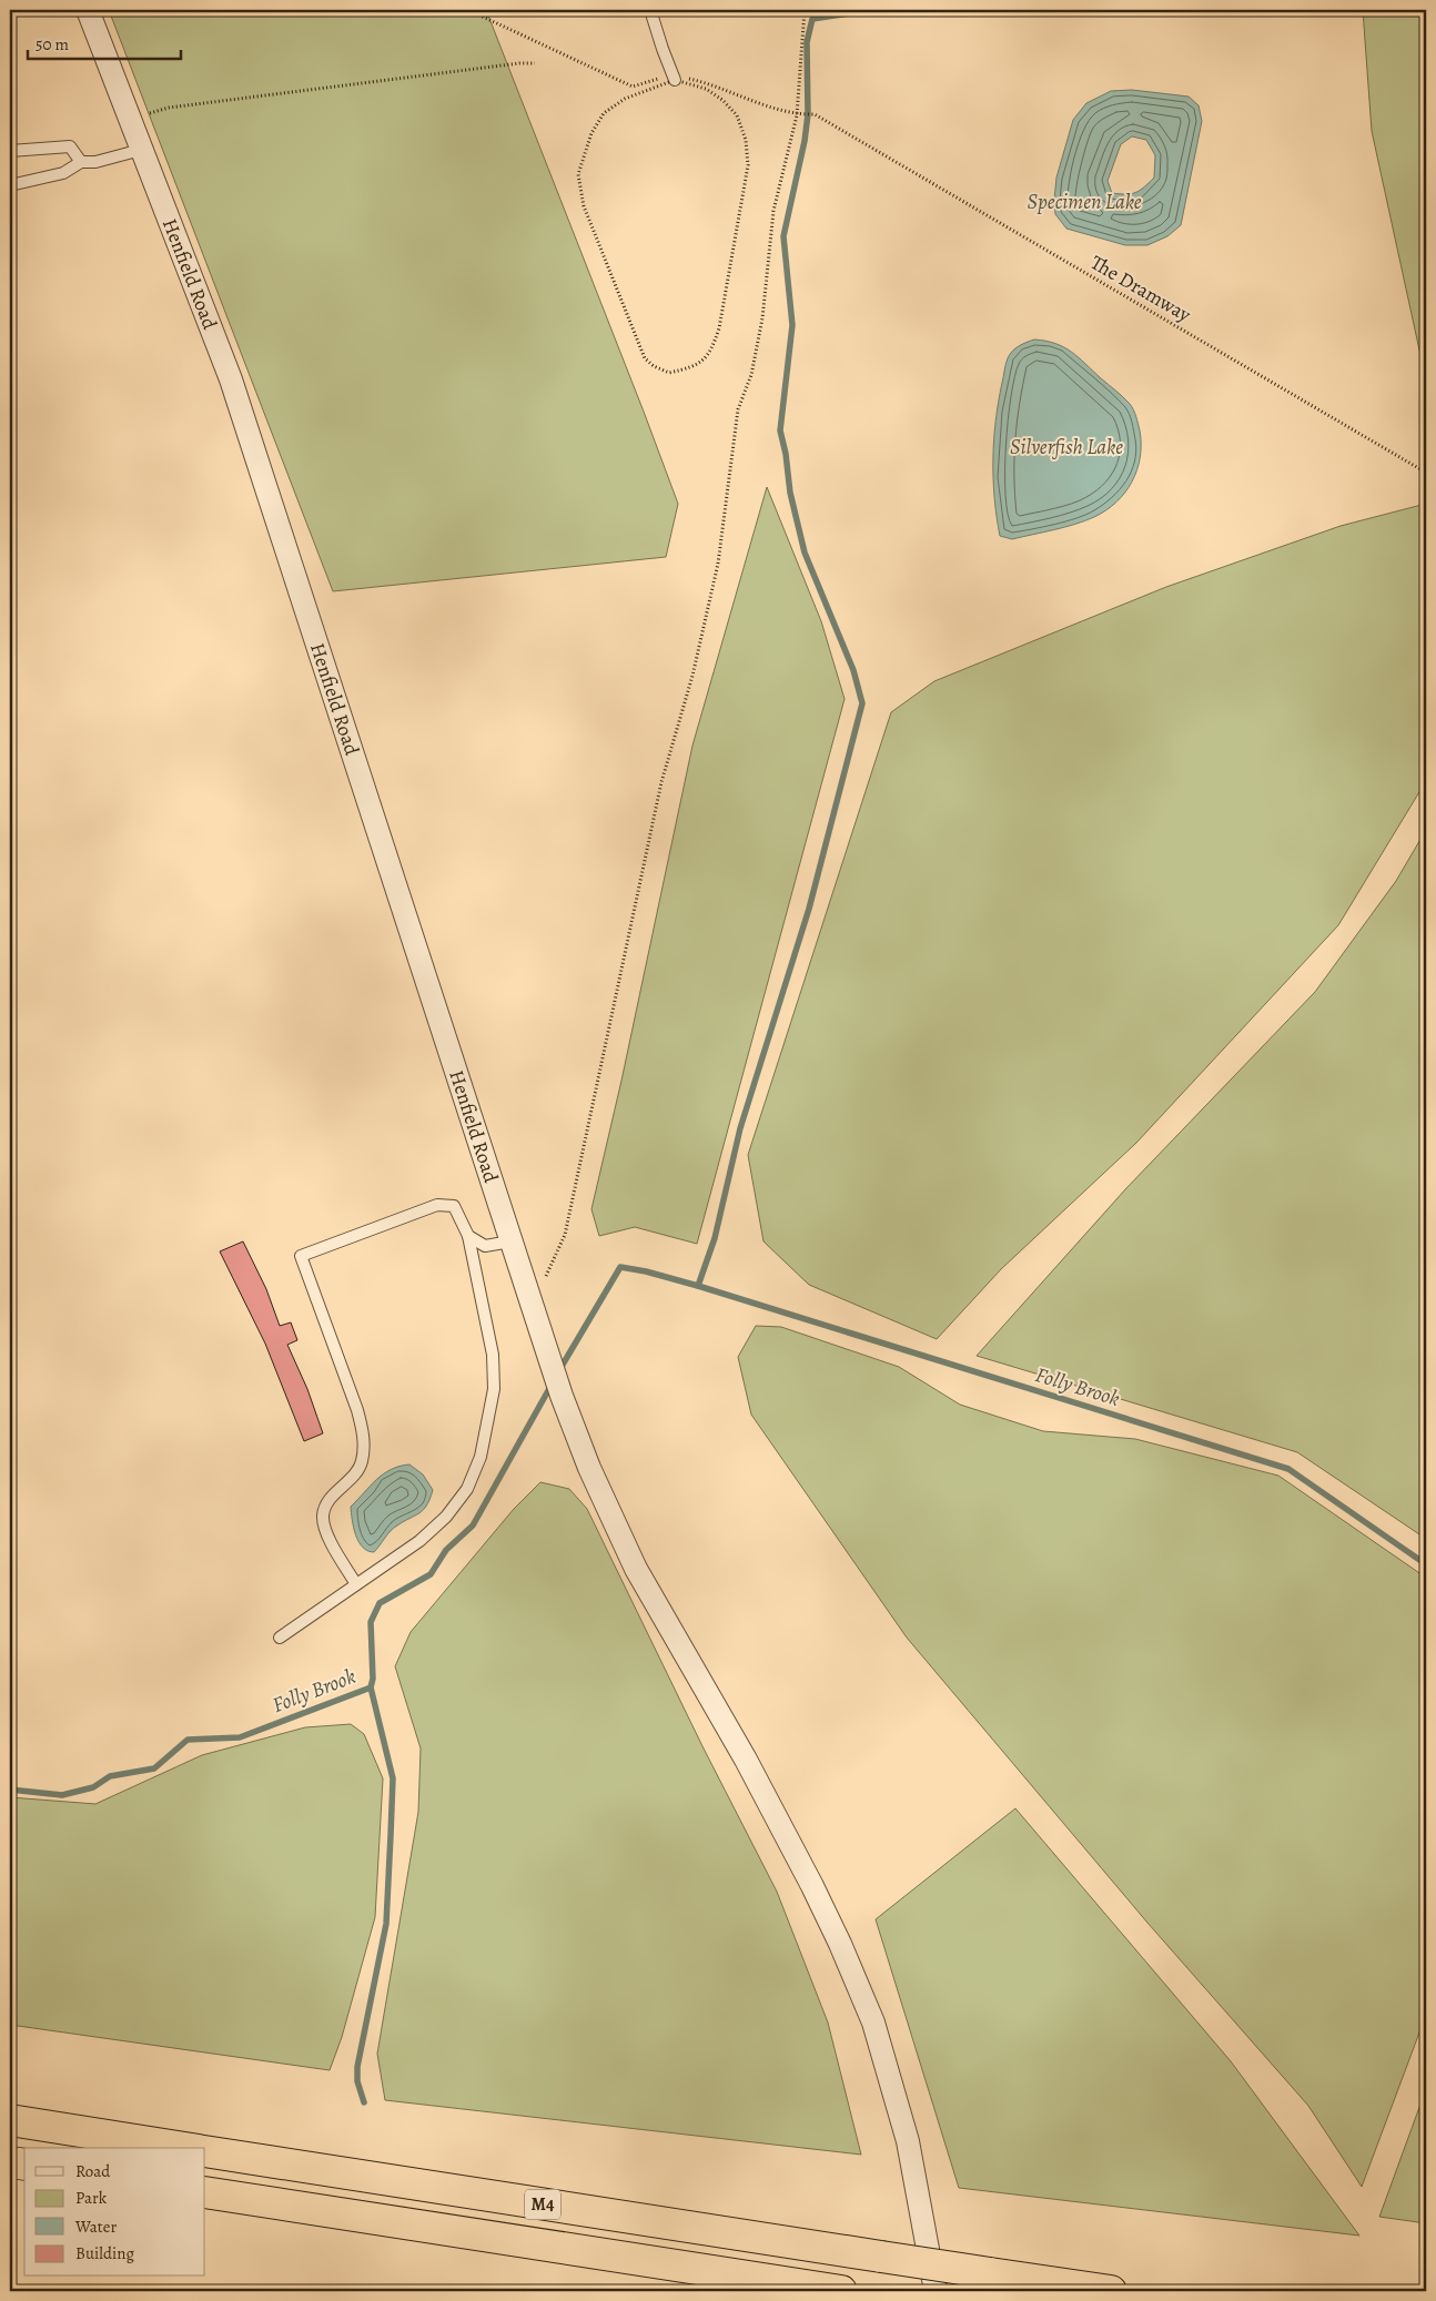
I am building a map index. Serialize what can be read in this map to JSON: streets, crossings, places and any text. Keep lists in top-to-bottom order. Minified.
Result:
{"streets":{"highway":["M4"],"street":["Henfield Road"],"path":["The Dramway"]},"water":["Specimen Lake","Silverfish Lake","Folly Brook"],"legend":["Road","Park","Water","Building"],"scale_bar":"50 m"}
